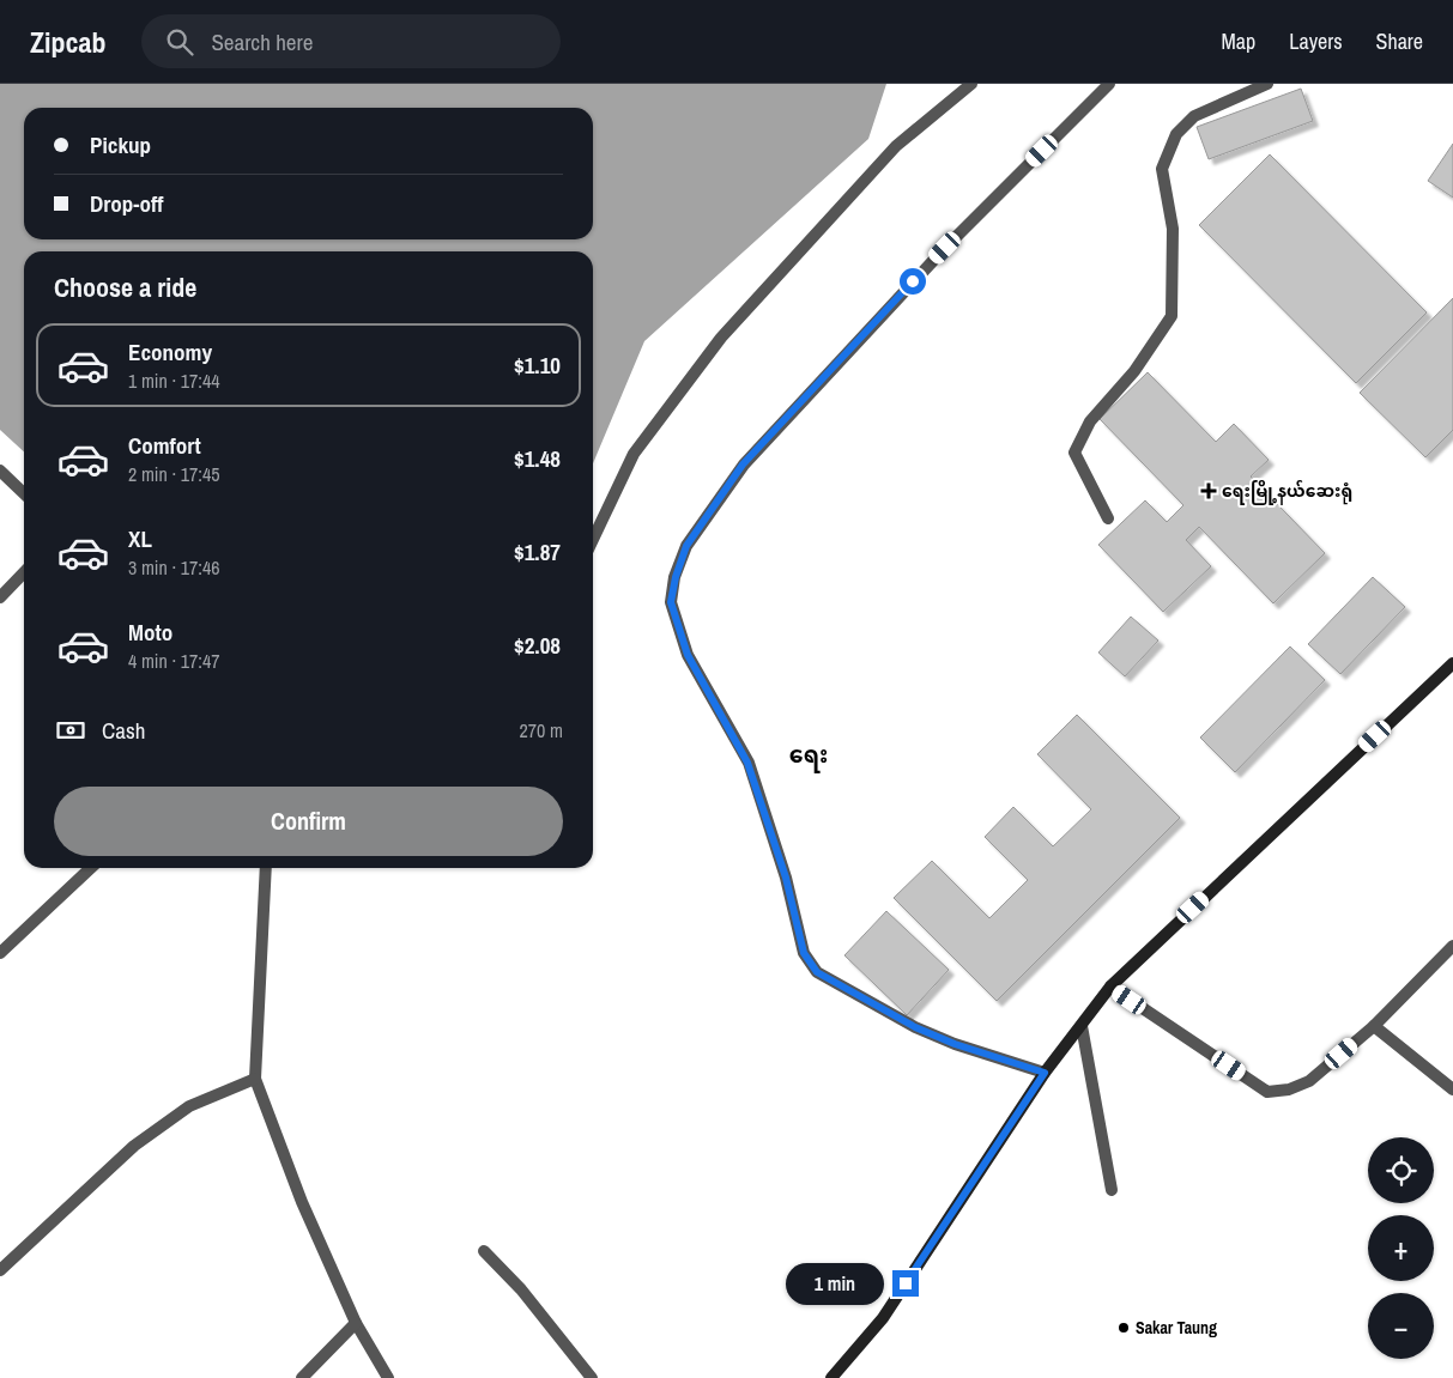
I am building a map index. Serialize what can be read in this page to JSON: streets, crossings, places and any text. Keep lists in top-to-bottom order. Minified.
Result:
{"districts":["ရေး"],"places":{"health":["ရေးမြို့နယ်ဆေးရုံ"],"other":["Sakar Taung"]},"page":{"header":"Zipcab","search":"Search here","nav":["Map","Layers","Share"],"banner":["Pickup","Drop-off"],"heading":"Choose a ride","list":[{"name":"Economy","note":"1 min · 17:44","value":"$1.10"},{"name":"Comfort","note":"2 min · 17:45","value":"$1.48"},{"name":"XL","note":"3 min · 17:46","value":"$1.87"},{"name":"Moto","note":"4 min · 17:47","value":"$2.08"}],"pay":["Cash","270 m"],"buttons":"Confirm","map_buttons":["+","−"],"bubble":"1 min"}}
